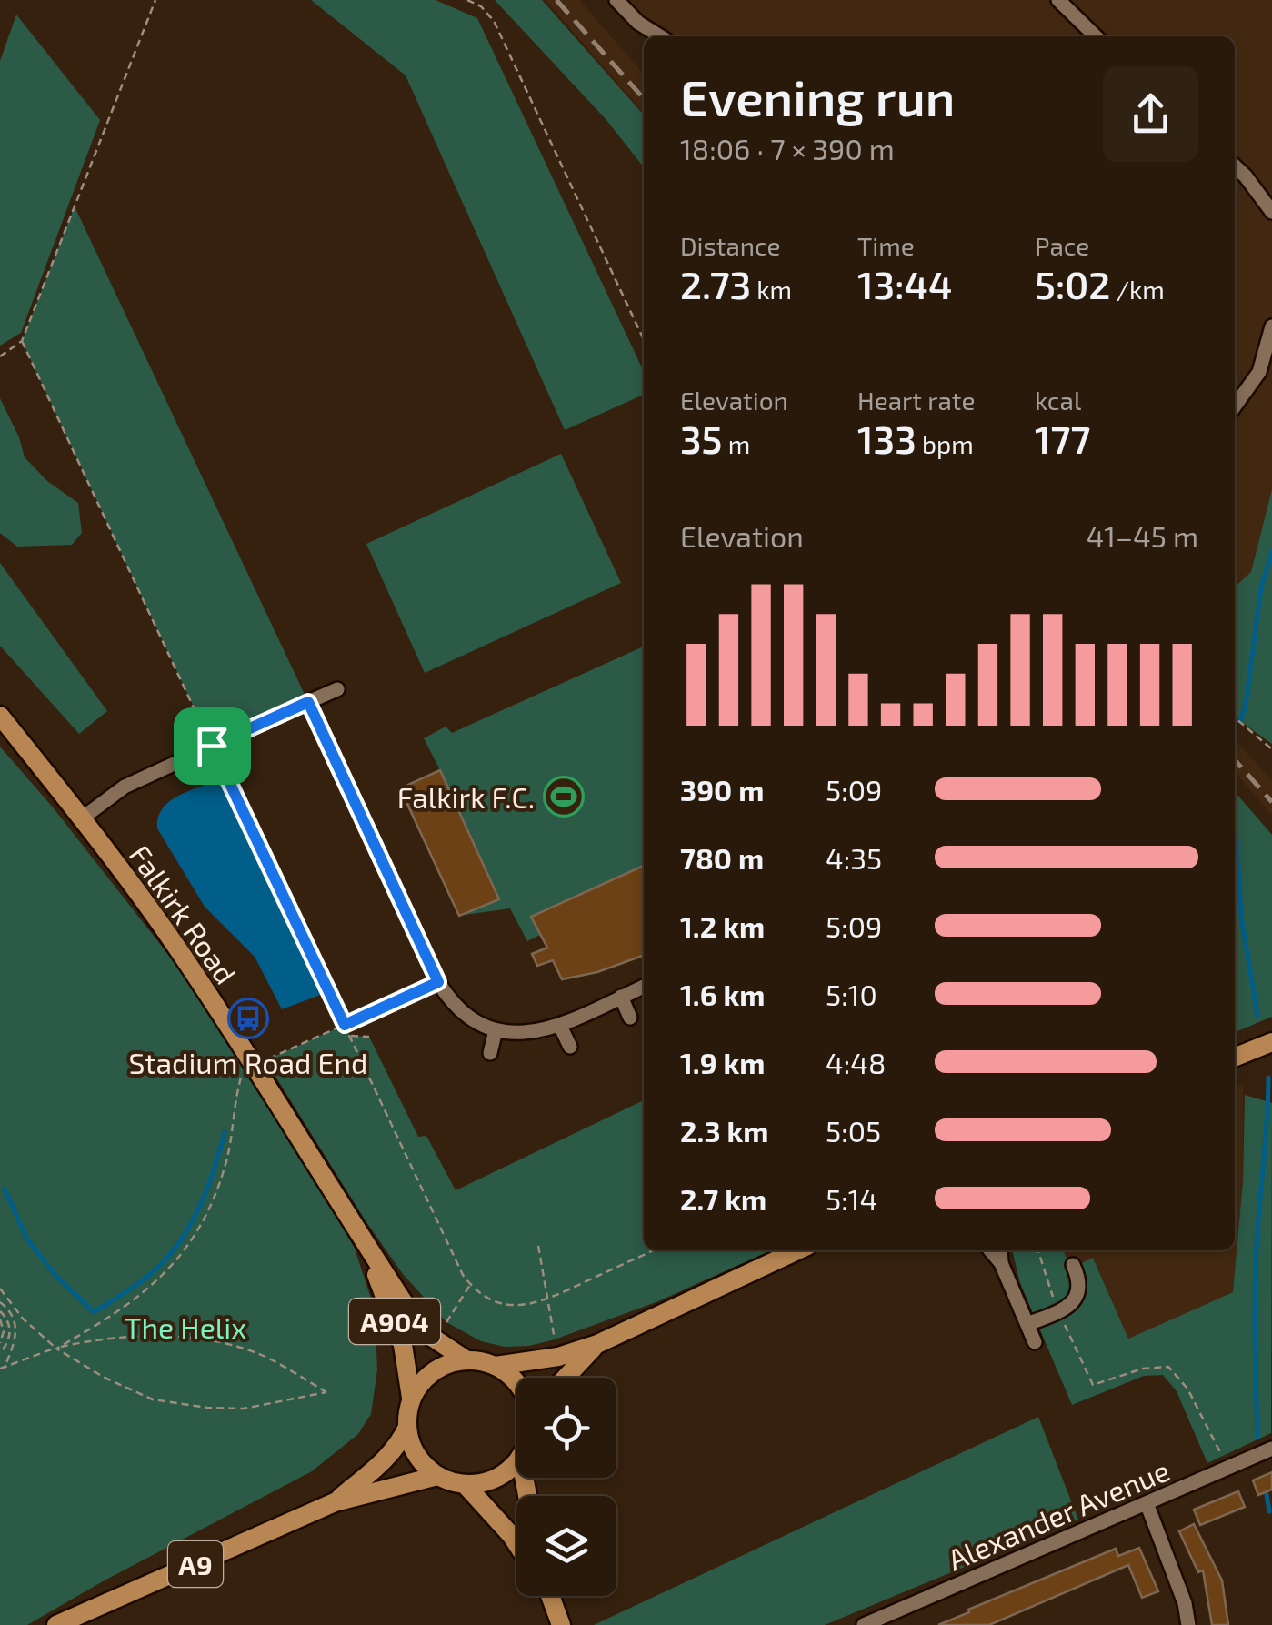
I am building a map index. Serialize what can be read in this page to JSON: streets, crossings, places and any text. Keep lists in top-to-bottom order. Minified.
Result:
{"streets":{"main road":["Falkirk Road","A904","A9"],"street":["Alexander Avenue"]},"parks":["The Helix"],"places":{"sports":["Falkirk F.C."],"bus stop":["Stadium Road End"]},"page":{"heading":["Evening run","18:06 · 7 × 390 m"],"stats":[["Distance","2.73 km"],["Time","13:44"],["Pace","5:02 /km"],["Elevation","35 m"],["Heart rate","133 bpm"],["kcal","177"]],"chart":["Elevation","41–45 m"],"list":[{"name":"390 m","note":"5:09"},{"name":"780 m","note":"4:35"},{"name":"1.2 km","note":"5:09"},{"name":"1.6 km","note":"5:10"},{"name":"1.9 km","note":"4:48"},{"name":"2.3 km","note":"5:05"},{"name":"2.7 km","note":"5:14"}]}}
